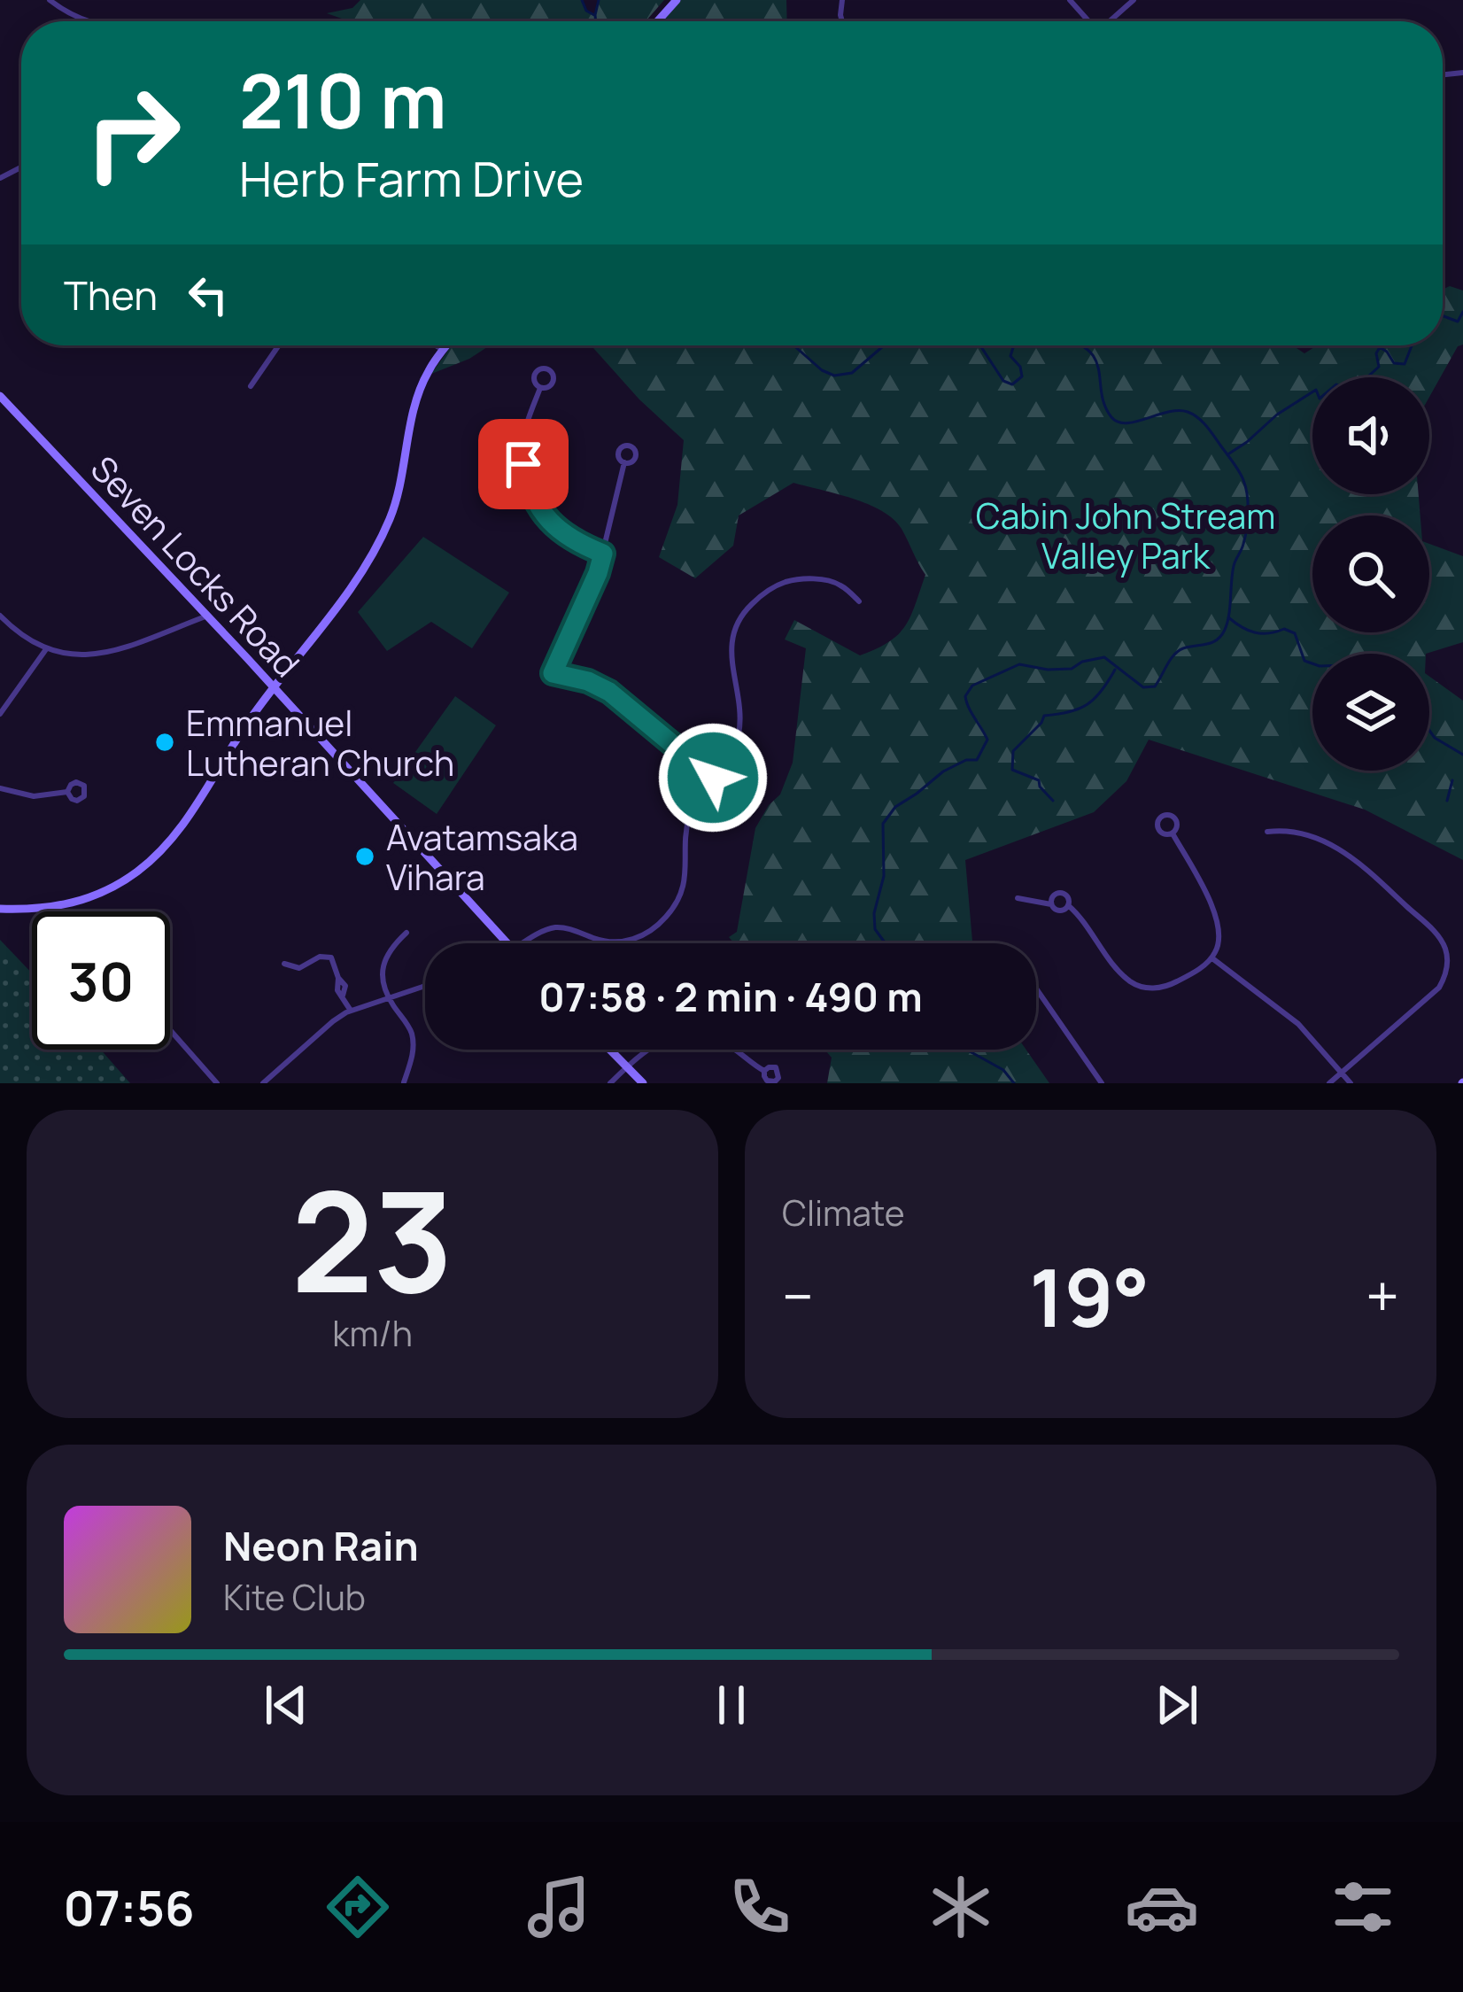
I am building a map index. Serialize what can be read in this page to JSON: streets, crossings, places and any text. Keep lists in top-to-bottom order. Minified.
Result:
{"streets":{"main road":["Seven Locks Road"]},"parks":["Cabin John Stream Valley Park"],"places":["Emmanuel Lutheran Church","Avatamsaka Vihara"],"page":{"turn":["210 m","Herb Farm Drive"],"then":"Then","limit":"30","trip":"07:58 · 2 min · 490 m","tile":[["23","km/h"],"Climate"],"heat":["−","19°","+"],"song":["Neon Rain","Kite Club"],"tabs":"07:56"}}
